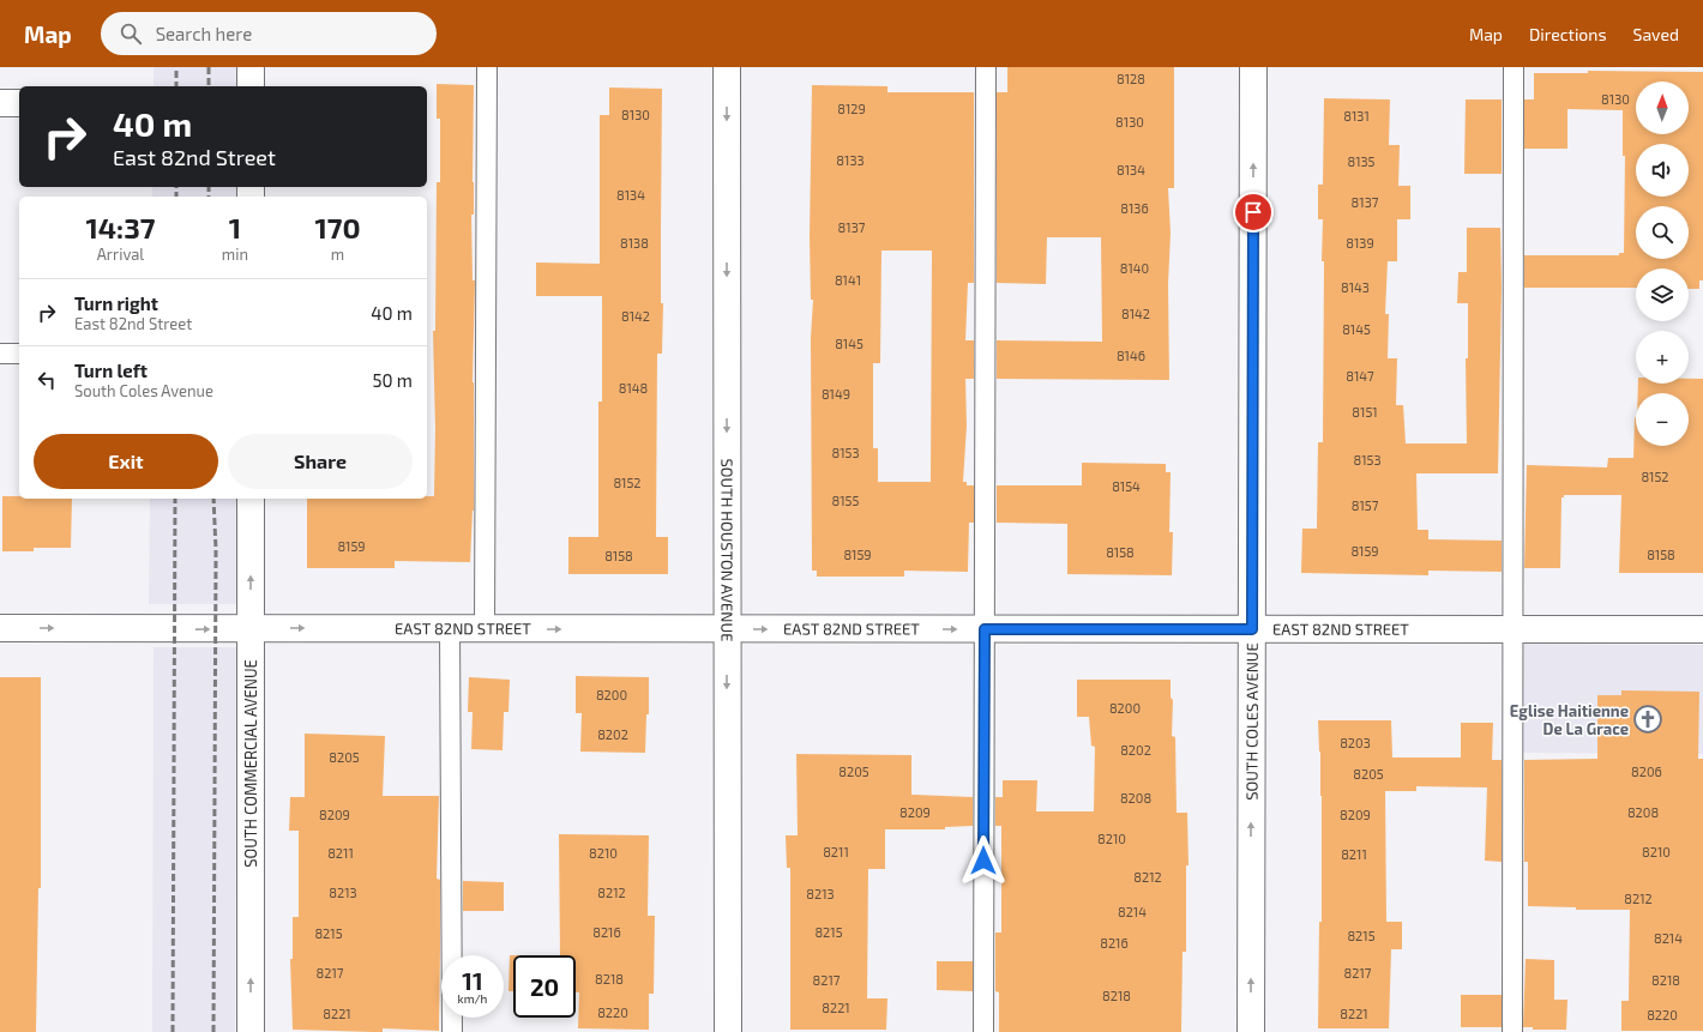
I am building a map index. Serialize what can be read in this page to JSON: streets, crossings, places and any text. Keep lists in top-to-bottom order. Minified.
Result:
{"streets":{"street":["SOUTH HOUSTON AVENUE","EAST 82ND STREET","SOUTH COLES AVENUE","SOUTH COMMERCIAL AVENUE"]},"crossings":[["SOUTH HOUSTON AVENUE","EAST 82ND STREET"],["EAST 82ND STREET","SOUTH COLES AVENUE"],["EAST 82ND STREET","SOUTH COMMERCIAL AVENUE"]],"one_way":["SOUTH HOUSTON AVENUE","EAST 82ND STREET","SOUTH COLES AVENUE","SOUTH COMMERCIAL AVENUE"],"places":{"church":["Eglise Haitienne De La Grace"]},"house_numbers":["8128","8130","8129","8130","8131","8130","8133","8135","8134","8134","8137","8136","8137","8138","8139","8140","8141","8143","8142","8142","8145","8145","8146","8147","8148","8149","8151","8153","8153","8152","8152","8154","8155","8157","8159","8159","8158","8159","8158","8158","8200","8200","8202","8203","8202","8205","8205","8206","8205","8208","8209","8208","8209","8209","8210","8211","8210","8211","8210","8211","8212","8213","8212","8213","8212","8214","8216","8215","8215","8215","8214","8216","8217","8217","8218","8217","8218","8218","8221","8220","8221","8221","8220"],"north":"top","page":{"header":"Map","search":"Search here","nav":["Map","Directions","Saved"],"map_buttons":["+","−"],"turn":["40 m","East 82nd Street"],"eta":["14:37","Arrival","1","min","170","m"],"list":[{"name":"Turn right","note":"East 82nd Street","value":"40 m"},{"name":"Turn left","note":"South Coles Avenue","value":"50 m"}],"buttons":["Exit","Share"],"speed":"11 km/h","limit":"20"}}
